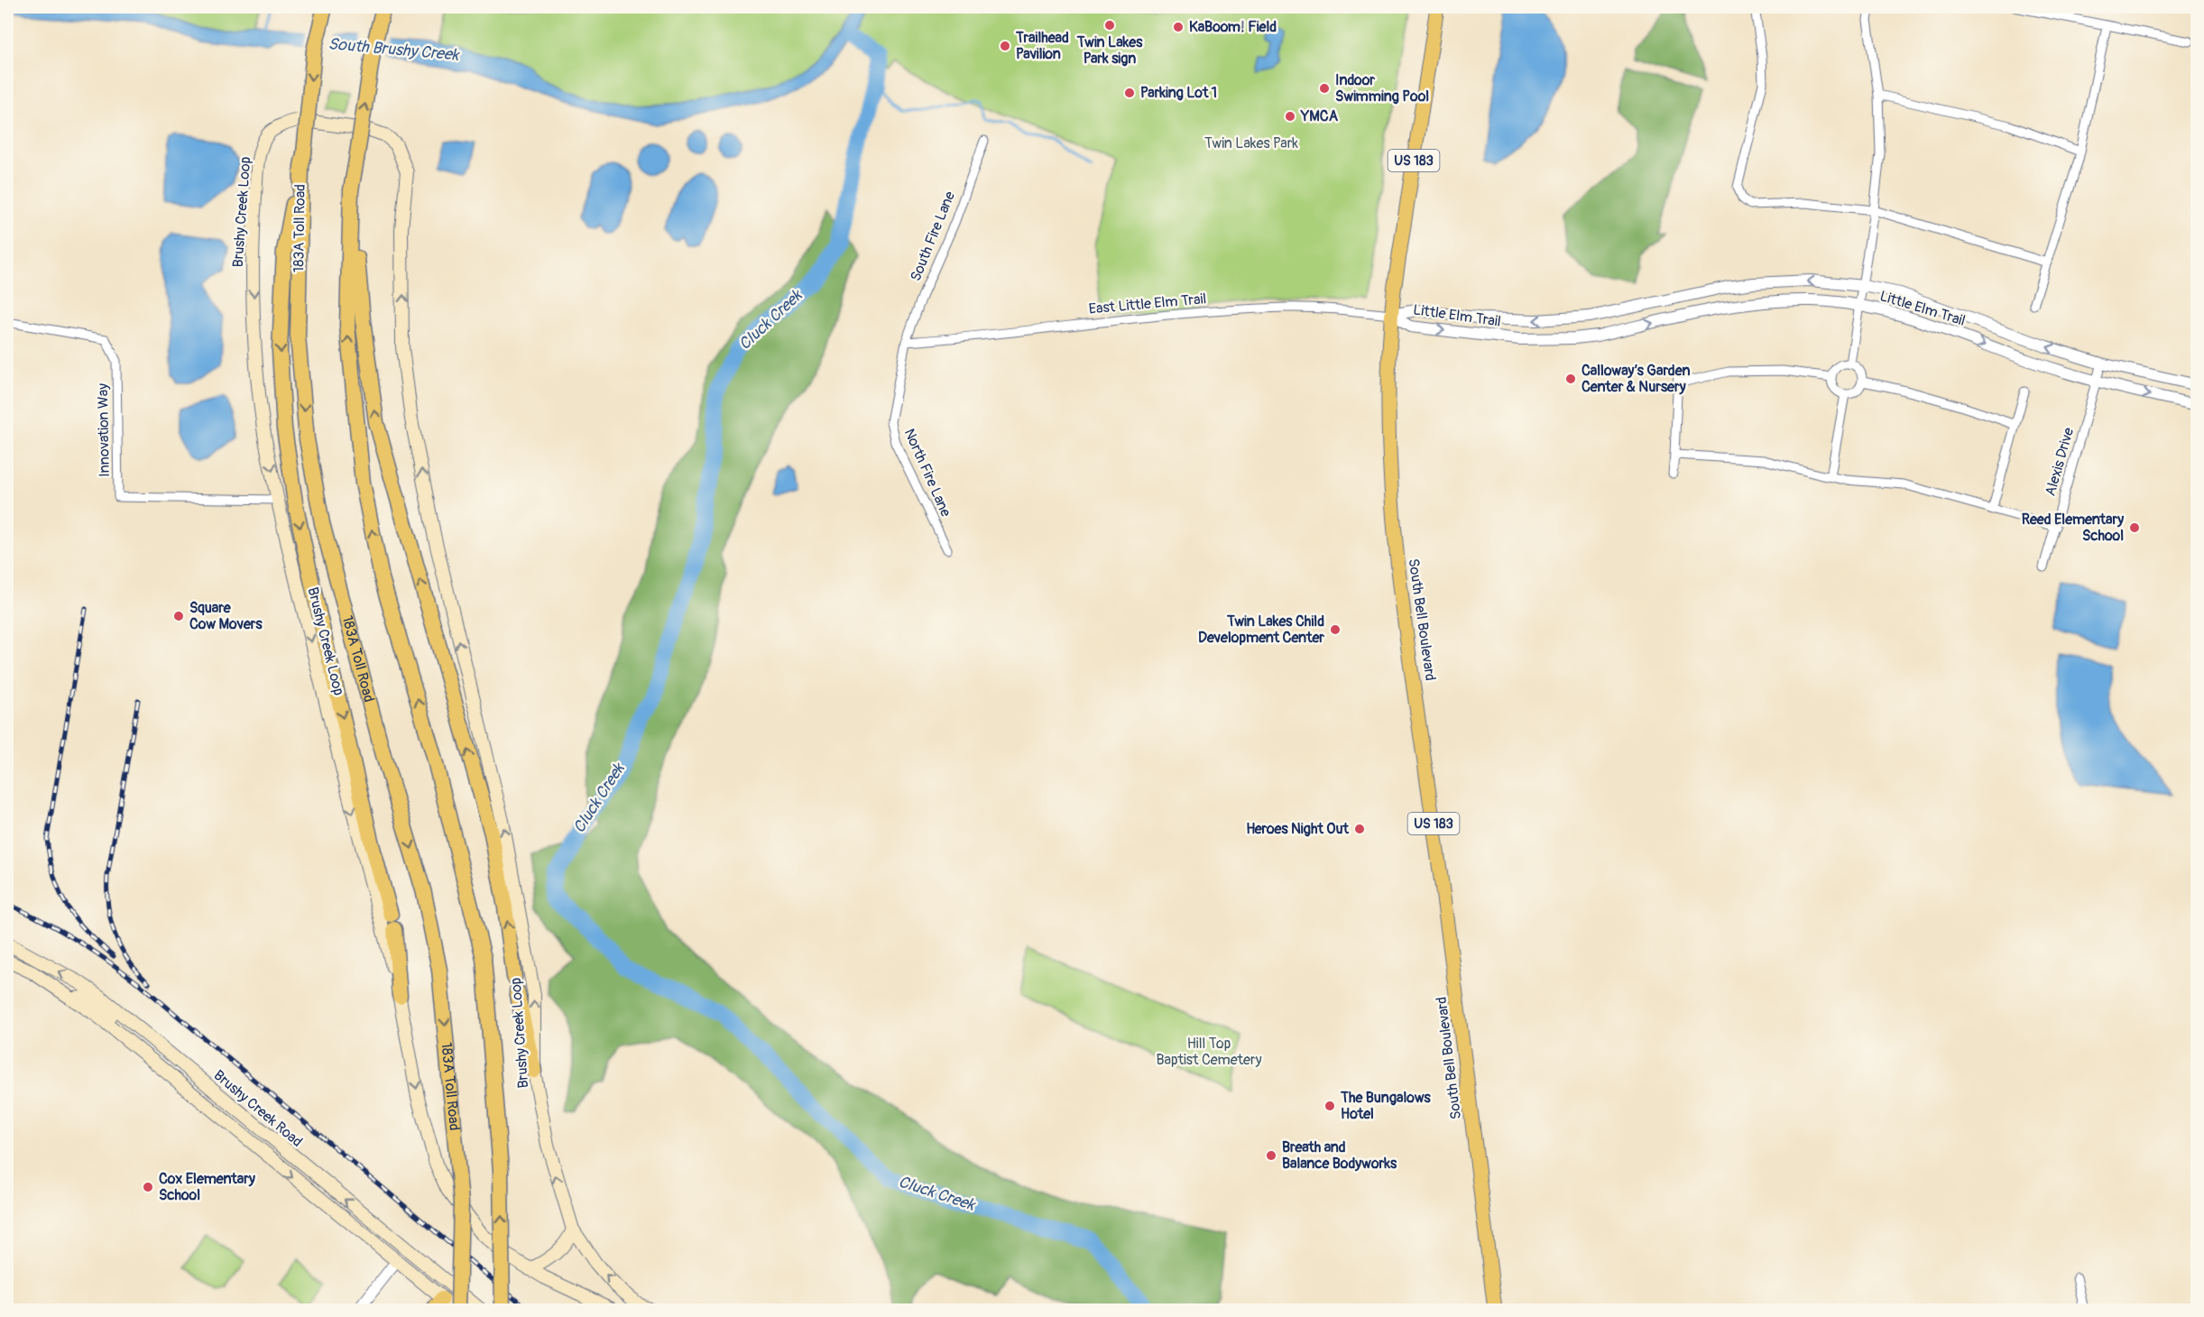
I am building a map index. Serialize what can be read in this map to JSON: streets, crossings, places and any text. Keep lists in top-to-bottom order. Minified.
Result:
{"streets":{"highway":["183A Toll Road"],"main road":["US 183","Brushy Creek Loop","South Bell Boulevard","Brushy Creek Road"],"street":["South Fire Lane","East Little Elm Trail","Little Elm Trail","Innovation Way","Alexis Drive","North Fire Lane"]},"crossings":[["Brushy Creek Loop","Innovation Way"],["183A Toll Road","Brushy Creek Road"],["South Fire Lane","East Little Elm Trail"],["South Fire Lane","North Fire Lane"],["East Little Elm Trail","Little Elm Trail"],["East Little Elm Trail","North Fire Lane"],["East Little Elm Trail","South Bell Boulevard"],["Little Elm Trail","Alexis Drive"],["Little Elm Trail","South Bell Boulevard"]],"water":["South Brushy Creek","Cluck Creek"],"parks":["Twin Lakes Park","Hill Top Baptist Cemetery"],"places":["Twin Lakes Park sign","KaBoom! Field","Trailhead Pavilion","Indoor Swimming Pool","Parking Lot 1","YMCA","Calloway’s Garden Center & Nursery","Reed Elementary School","Square Cow Movers","Twin Lakes Child Development Center","Heroes Night Out","The Bungalows Hotel","Breath and Balance Bodyworks","Cox Elementary School"]}
